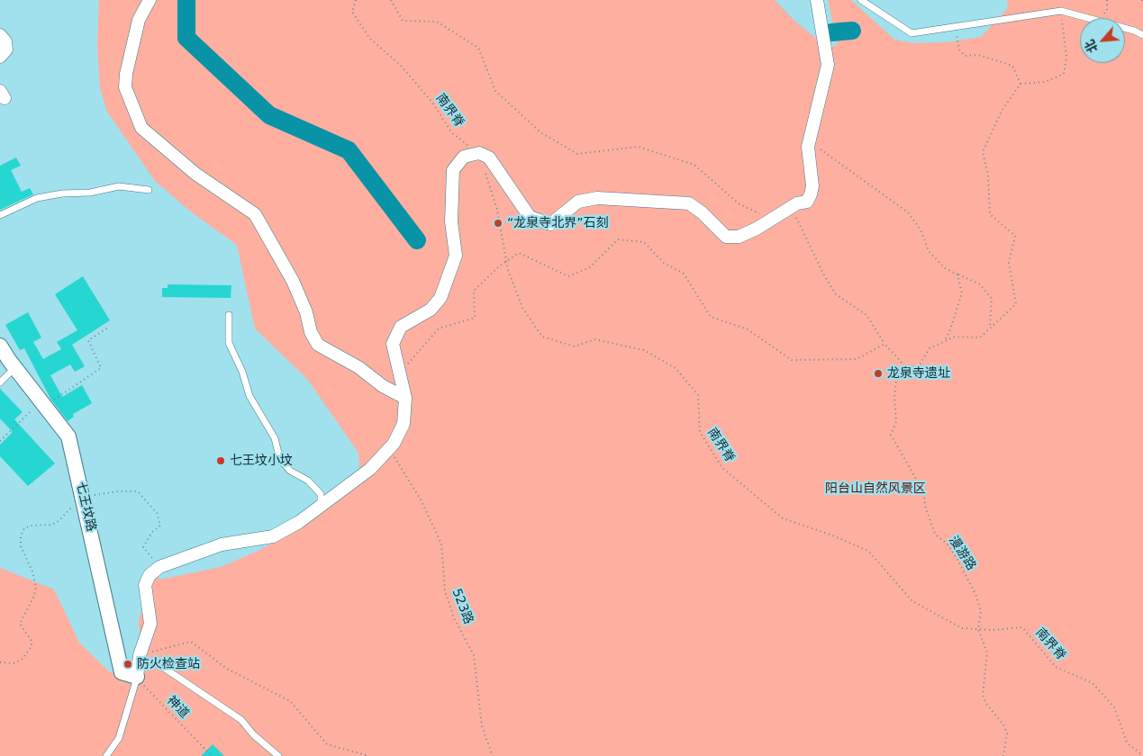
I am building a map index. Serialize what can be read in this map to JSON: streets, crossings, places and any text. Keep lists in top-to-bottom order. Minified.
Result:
{"streets":{"street":["七王坟路"],"path":["南界脊","漫游路","523路","神道"]},"crossings":[["南界脊","漫游路"],["七王坟路","神道"]],"parks":["阳台山自然风景区"],"places":["“龙泉寺北界”石刻","龙泉寺遗址","七王坟小坟","防火检查站"],"north":"bottom left"}
